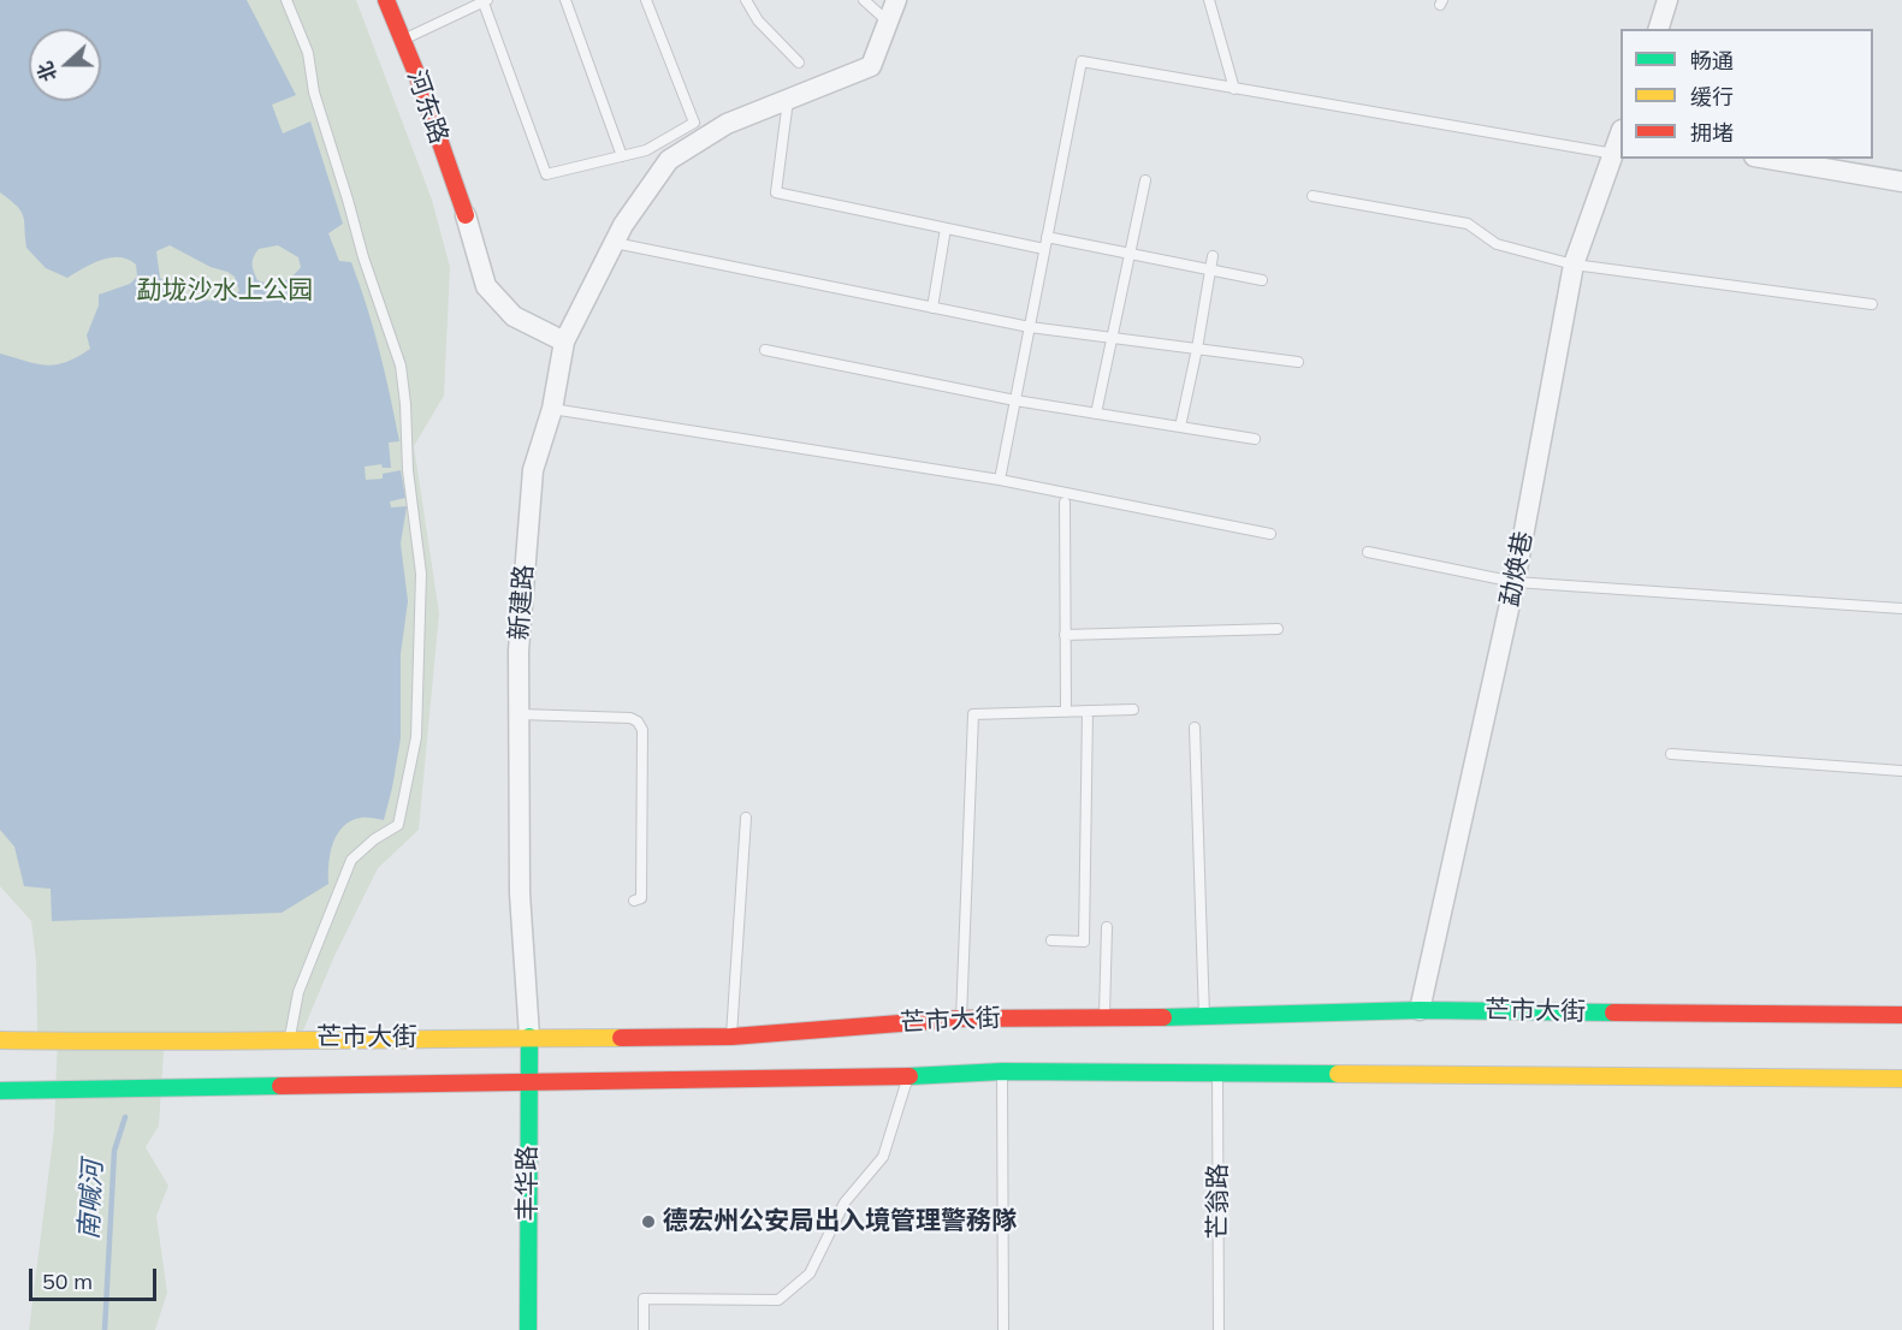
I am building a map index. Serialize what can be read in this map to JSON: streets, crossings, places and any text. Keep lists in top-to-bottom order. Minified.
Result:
{"streets":{"main road":["河东路","芒市大街","丰华路"],"street":["勐焕巷","新建路"],"lane":["芒翁路"]},"crossings":[["勐焕巷","芒市大街"],["新建路","芒市大街"],["新建路","丰华路"],["芒市大街","丰华路"],["芒市大街","芒翁路"]],"water":["南喊河"],"parks":["勐垅沙水上公园"],"places":["德宏州公安局出入境管理警務隊"],"legend":["畅通","缓行","拥堵"],"scale_bar":"50 m","north":"left"}
